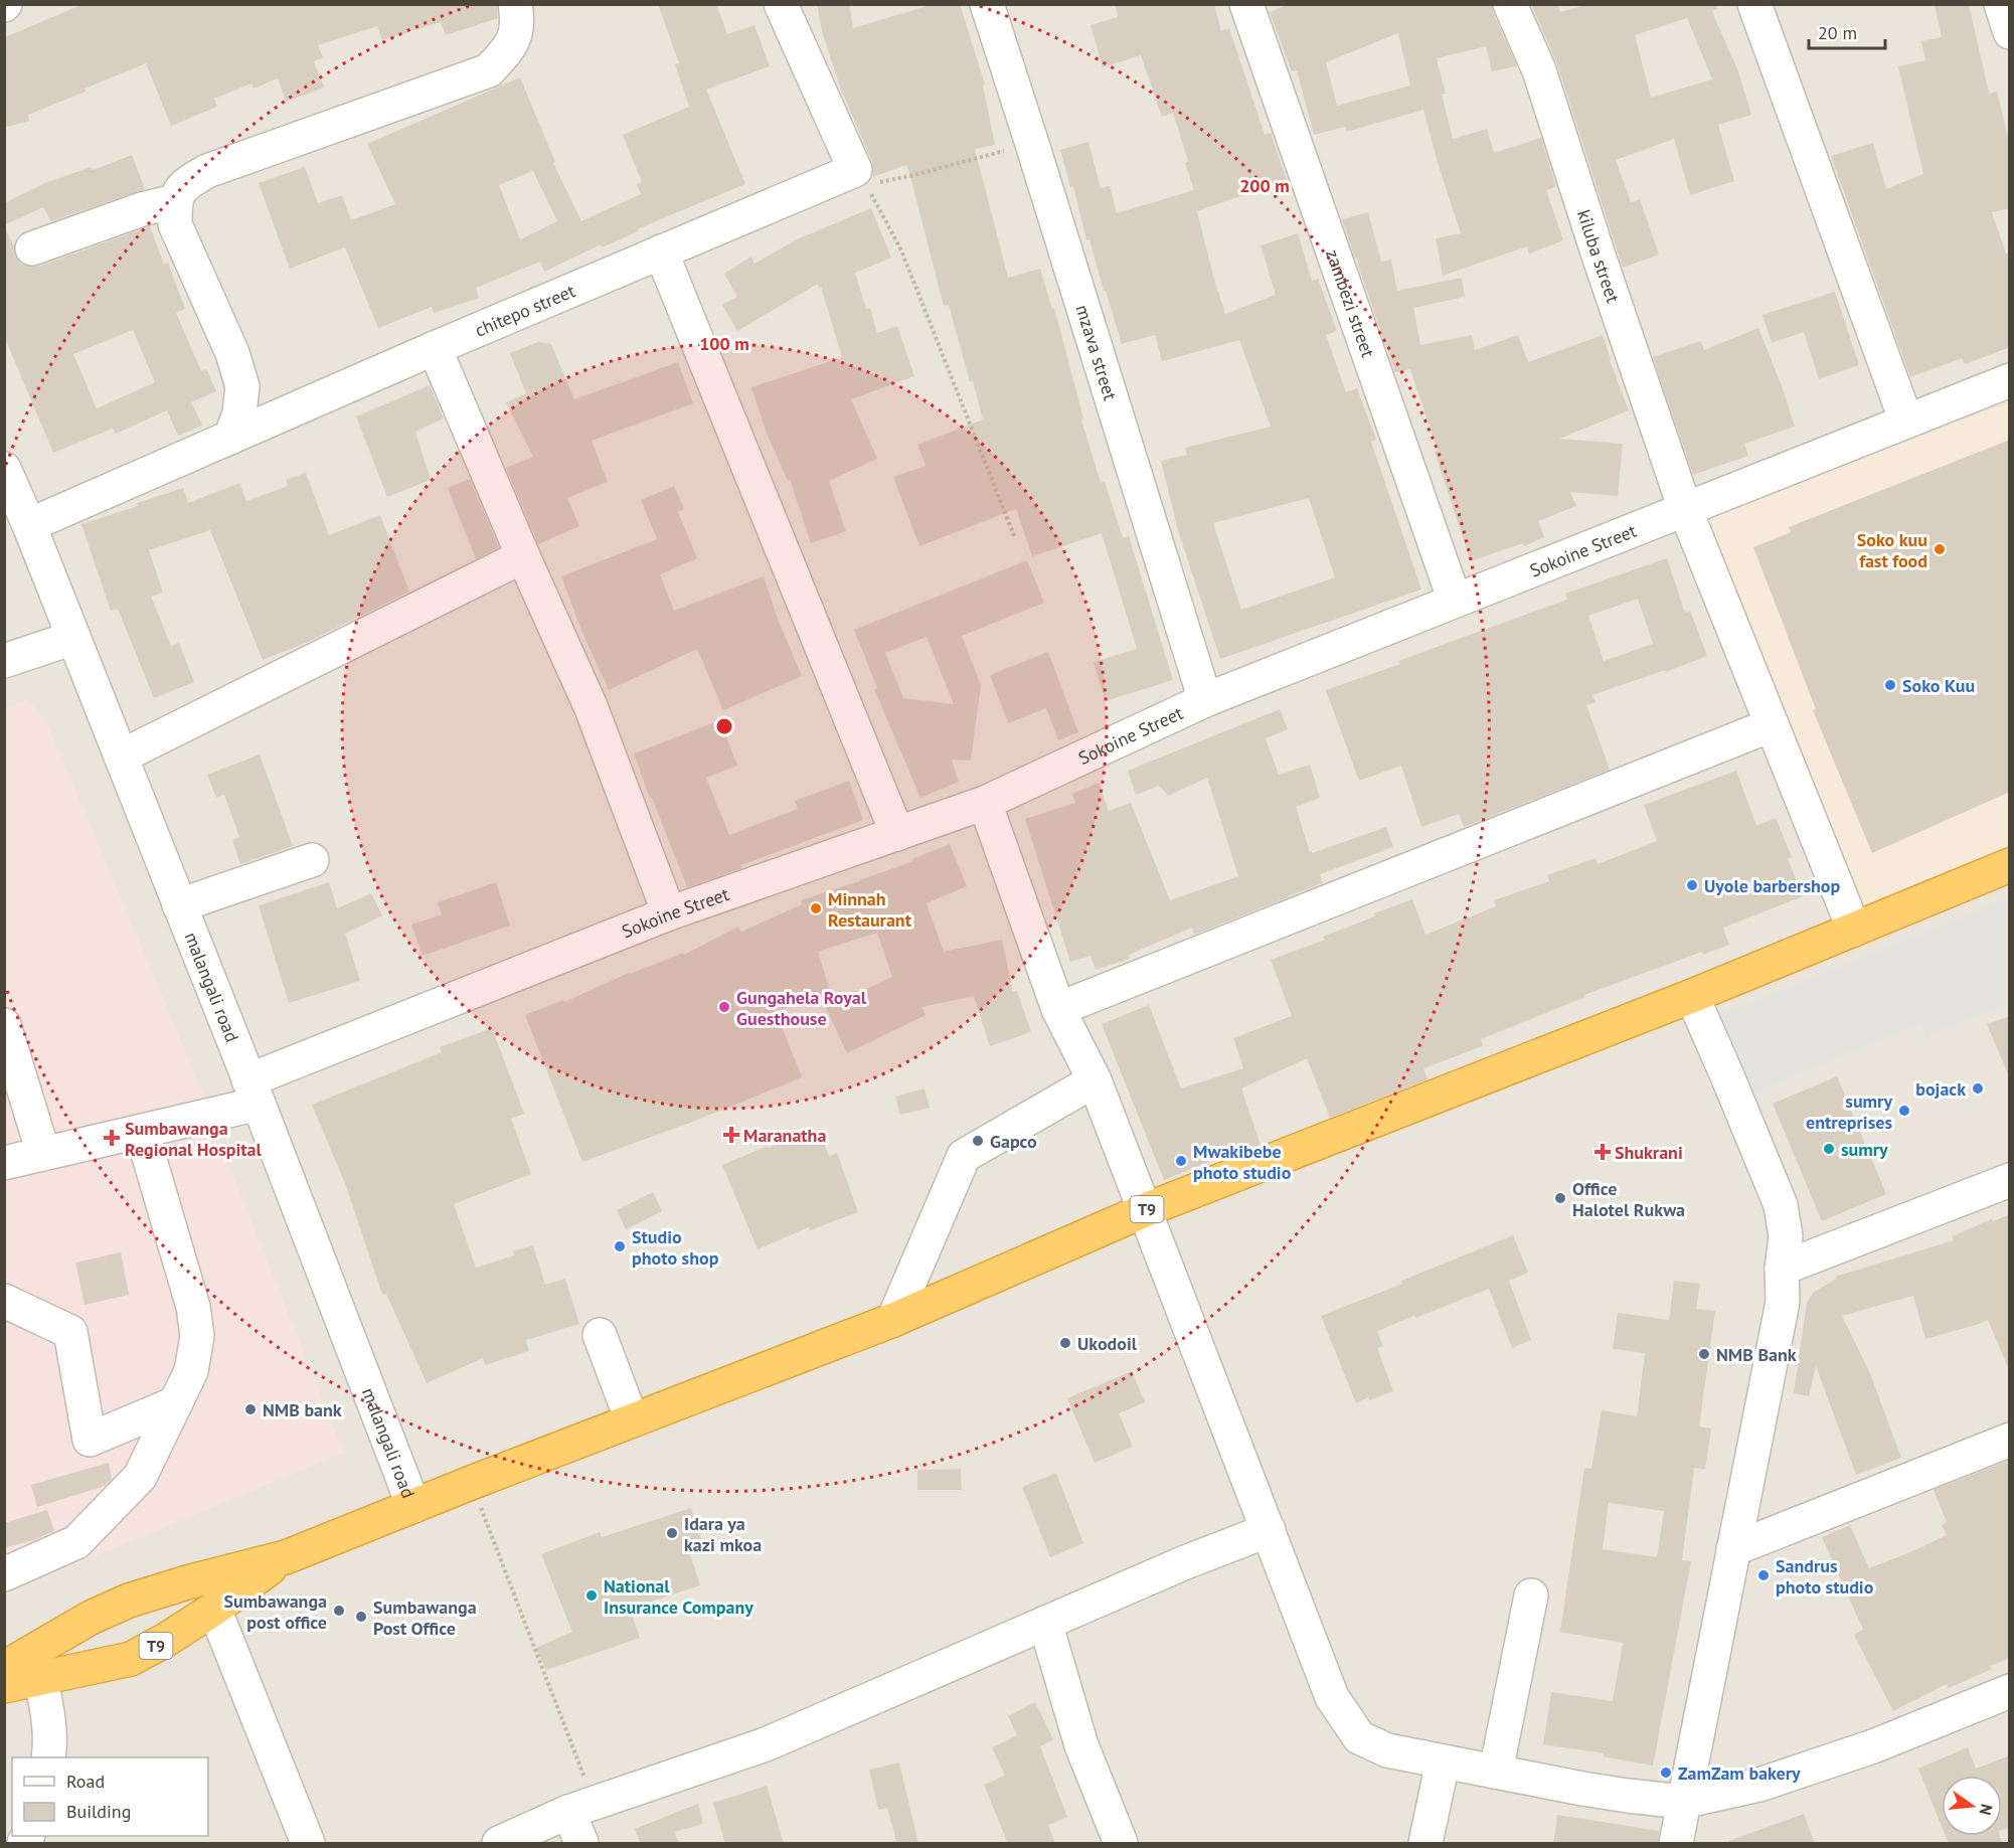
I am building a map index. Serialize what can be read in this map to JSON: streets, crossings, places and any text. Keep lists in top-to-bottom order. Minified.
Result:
{"streets":{"highway":["T9"],"street":["kiluba street","zambezi street","chitepo street","mzava street","Sokoine Street","malangali road"]},"crossings":[["kiluba street","Sokoine Street"],["kiluba street","T9"],["zambezi street","Sokoine Street"],["chitepo street","malangali road"],["mzava street","Sokoine Street"],["Sokoine Street","malangali road"],["malangali road","T9"]],"places":{"other":["Soko kuu fast food","Soko Kuu","Uyole barbershop","Minnah Restaurant","Gungahela Royal Guesthouse","bojack","sumry entreprises","Gapco","sumry","Mwakibebe photo studio","Office Halotel Rukwa","Studio photo shop","Ukodoil","NMB Bank","NMB bank","Idara ya kazi mkoa","Sandrus photo studio","National Insurance Company","Sumbawanga post office","Sumbawanga Post Office","ZamZam bakery"],"health":["Maranatha","Sumbawanga Regional Hospital","Shukrani"]},"legend":["Road","Building"],"scale_bar":"20 m","north":"right","rings":["200 m","100 m"]}
